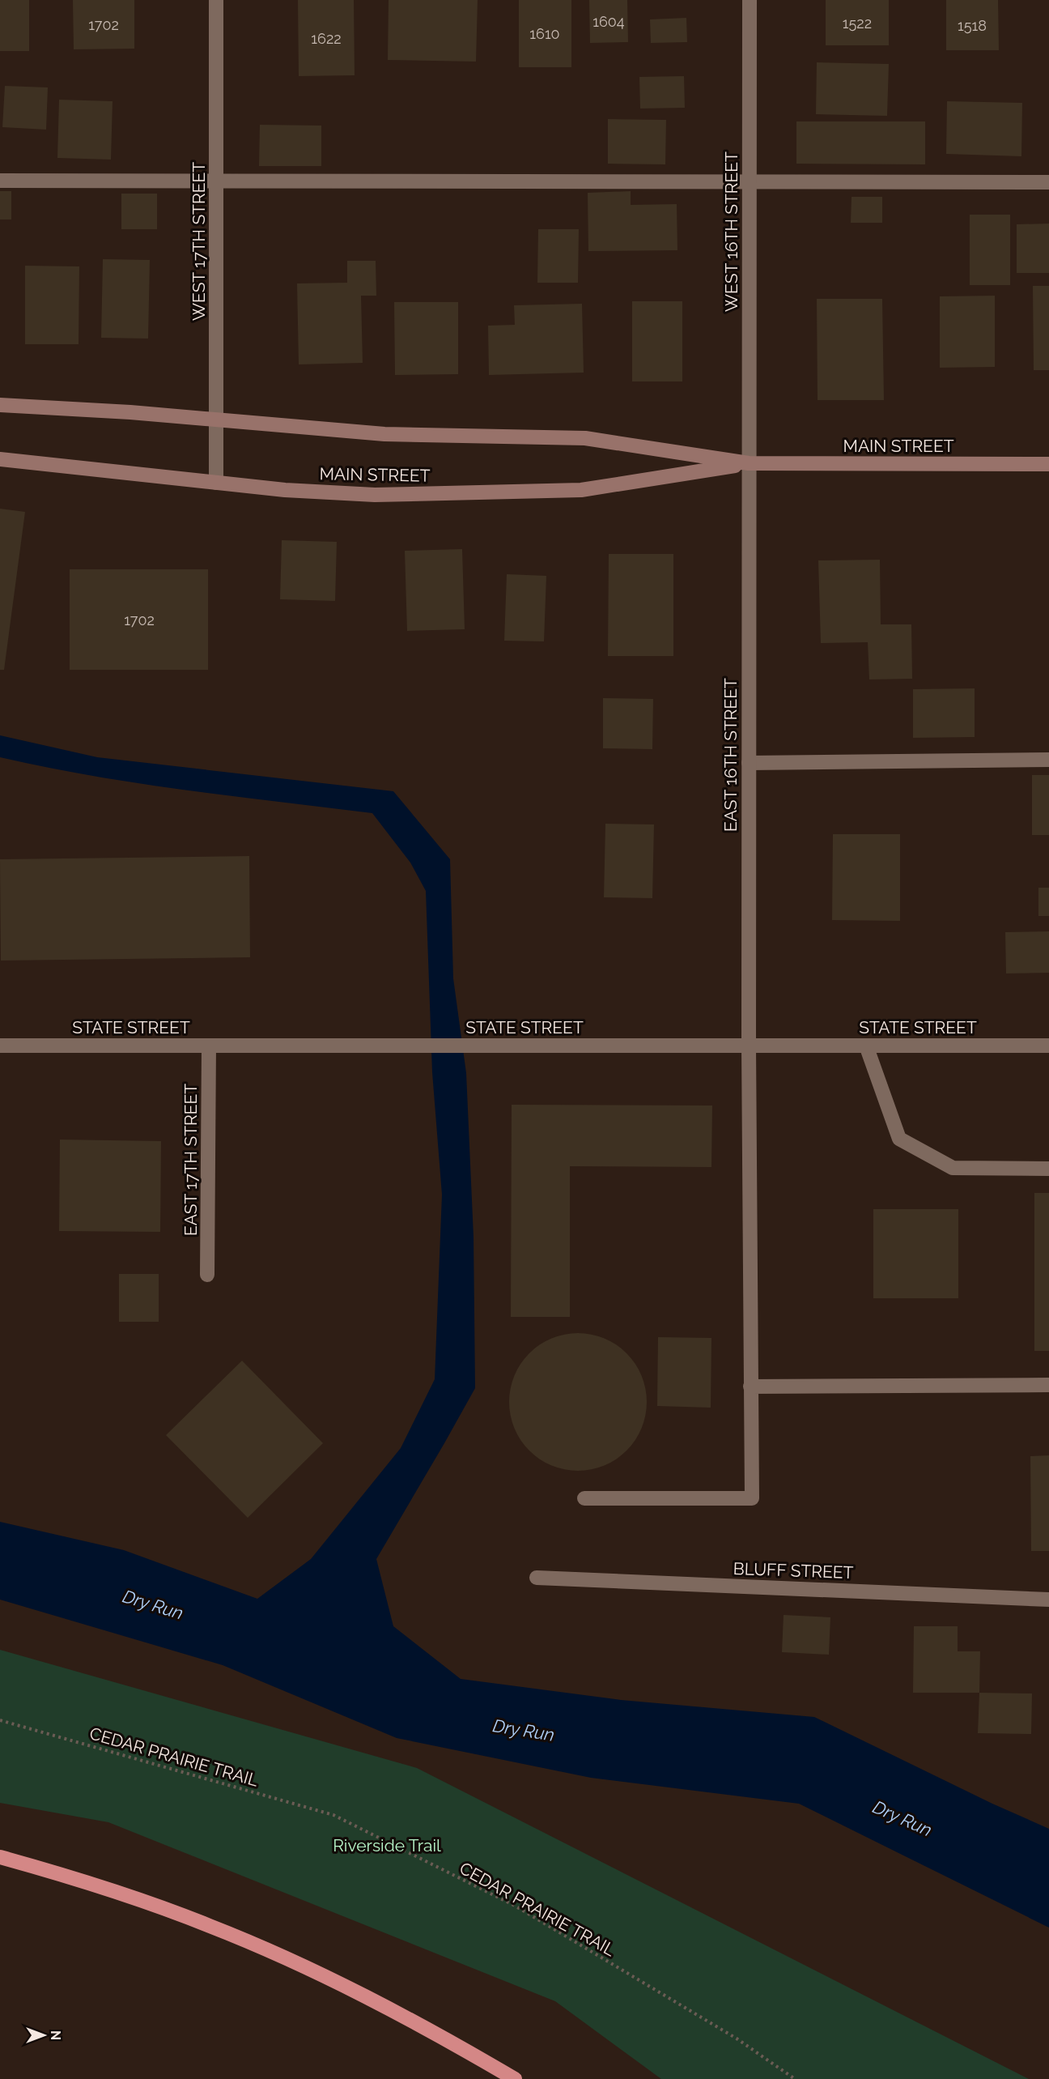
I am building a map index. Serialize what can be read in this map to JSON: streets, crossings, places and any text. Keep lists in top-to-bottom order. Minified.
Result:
{"streets":{"main road":["MAIN STREET"],"street":["WEST 16TH STREET","WEST 17TH STREET","EAST 16TH STREET","STATE STREET","EAST 17TH STREET","BLUFF STREET"],"path":["CEDAR PRAIRIE TRAIL"]},"crossings":[["WEST 16TH STREET","MAIN STREET"],["WEST 16TH STREET","EAST 16TH STREET"],["WEST 17TH STREET","MAIN STREET"],["MAIN STREET","EAST 16TH STREET"],["EAST 16TH STREET","STATE STREET"],["STATE STREET","EAST 17TH STREET"]],"water":["Dry Run"],"parks":["Riverside Trail"],"house_numbers":["1604","1522","1702","1518","1610","1622","1702"],"north":"right"}
